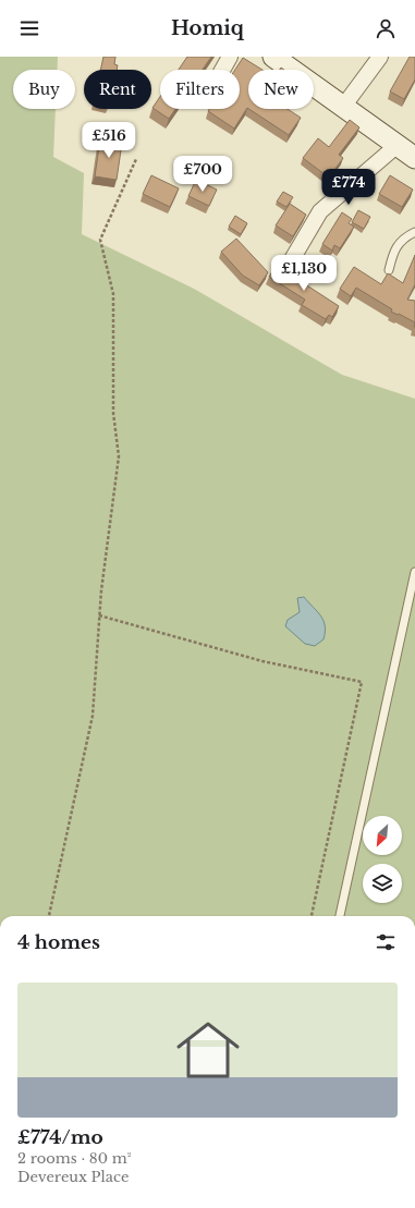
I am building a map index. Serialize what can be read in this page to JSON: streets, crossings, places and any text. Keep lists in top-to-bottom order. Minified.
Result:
{"north":"bottom left","page":{"header":"Homiq","chip":["Buy","Rent","Filters","New"],"price":["£516","£700","£774","£1,130"],"heading":"4 homes","list":[{"name":"£774/mo","note":"2 rooms · 80 m² · Devereux Place"}]}}
